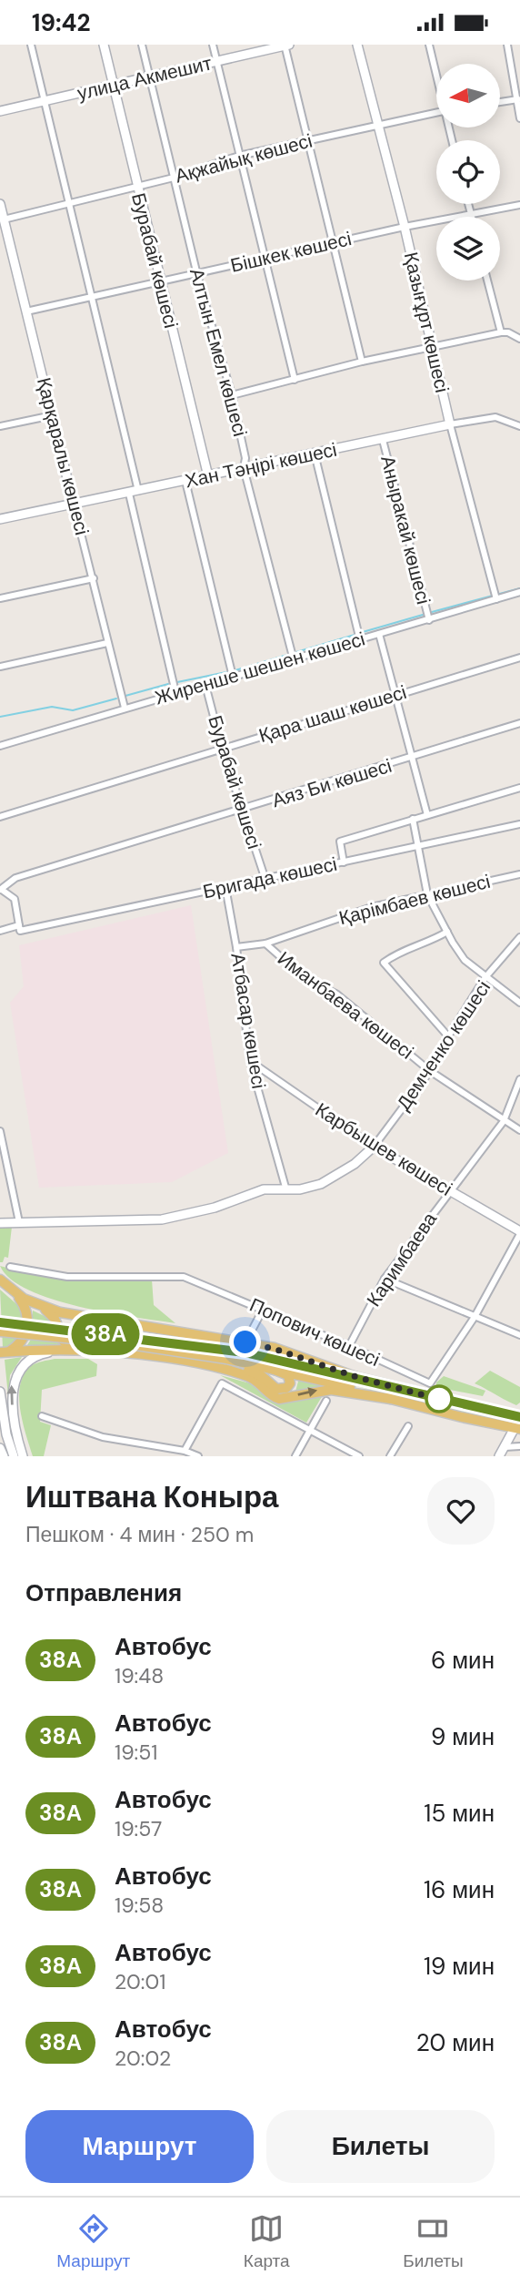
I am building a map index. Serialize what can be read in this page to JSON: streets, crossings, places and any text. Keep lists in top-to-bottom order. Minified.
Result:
{"streets":{"street":["улица Акмешит","Ақжайық көшесі","Бішкек көшесі","Бурабай көшесі","Қазығұрт көшесі","Алтын Емел көшесі","Қарқаралы көшесі","Хан Тәңірі көшесі","Аныракай көшесі","Жиренше шешен көшесі","Қара шаш көшесі","Аяз Би көшесі","Бригада көшесі","Қарімбаев көшесі","Иманбаева көшесі","Атбасар көшесі","Демченко көшесі","Карбышев көшесі","Каримбаева","Попович көшесі"]},"crossings":[["улица Акмешит","Бурабай көшесі"],["улица Акмешит","Алтын Емел көшесі"],["Ақжайық көшесі","Бурабай көшесі"],["Ақжайық көшесі","Қазығұрт көшесі"],["Ақжайық көшесі","Алтын Емел көшесі"],["Ақжайық көшесі","Қарқаралы көшесі"],["Бішкек көшесі","Бурабай көшесі"],["Бішкек көшесі","Қазығұрт көшесі"],["Бішкек көшесі","Алтын Емел көшесі"],["Бішкек көшесі","Қарқаралы көшесі"],["Бурабай көшесі","Хан Тәңірі көшесі"],["Бурабай көшесі","Жиренше шешен көшесі"],["Бурабай көшесі","Қара шаш көшесі"],["Бурабай көшесі","Аяз Би көшесі"],["Бурабай көшесі","Бригада көшесі"],["Қазығұрт көшесі","Хан Тәңірі көшесі"],["Қазығұрт көшесі","Жиренше шешен көшесі"],["Алтын Емел көшесі","Хан Тәңірі көшесі"],["Алтын Емел көшесі","Жиренше шешен көшесі"],["Қарқаралы көшесі","Хан Тәңірі көшесі"],["Қарқаралы көшесі","Жиренше шешен көшесі"],["Хан Тәңірі көшесі","Аныракай көшесі"],["Аныракай көшесі","Жиренше шешен көшесі"],["Бригада көшесі","Атбасар көшесі"],["Қарімбаев көшесі","Иманбаева көшесі"],["Қарімбаев көшесі","Атбасар көшесі"],["Иманбаева көшесі","Демченко көшесі"],["Иманбаева көшесі","Каримбаева"],["Атбасар көшесі","Демченко көшесі"],["Атбасар көшесі","Карбышев көшесі"],["Демченко көшесі","Карбышев көшесі"],["Карбышев көшесі","Каримбаева"],["Каримбаева","Попович көшесі"]],"lines":["bus line 38А"],"north":"left","page":{"status":"19:42","on_map":"38А","heading":[["Иштвана Коныра","Пешком · 4 мин · 250 m"],"Отправления"],"list":[{"mark":"38А","name":"Автобус","note":"19:48","value":"6 мин"},{"mark":"38А","name":"Автобус","note":"19:51","value":"9 мин"},{"mark":"38А","name":"Автобус","note":"19:57","value":"15 мин"},{"mark":"38А","name":"Автобус","note":"19:58","value":"16 мин"},{"mark":"38А","name":"Автобус","note":"20:01","value":"19 мин"},{"mark":"38А","name":"Автобус","note":"20:02","value":"20 мин"}],"buttons":["Маршрут","Билеты"],"tabs":["Маршрут","Карта","Билеты"]}}
